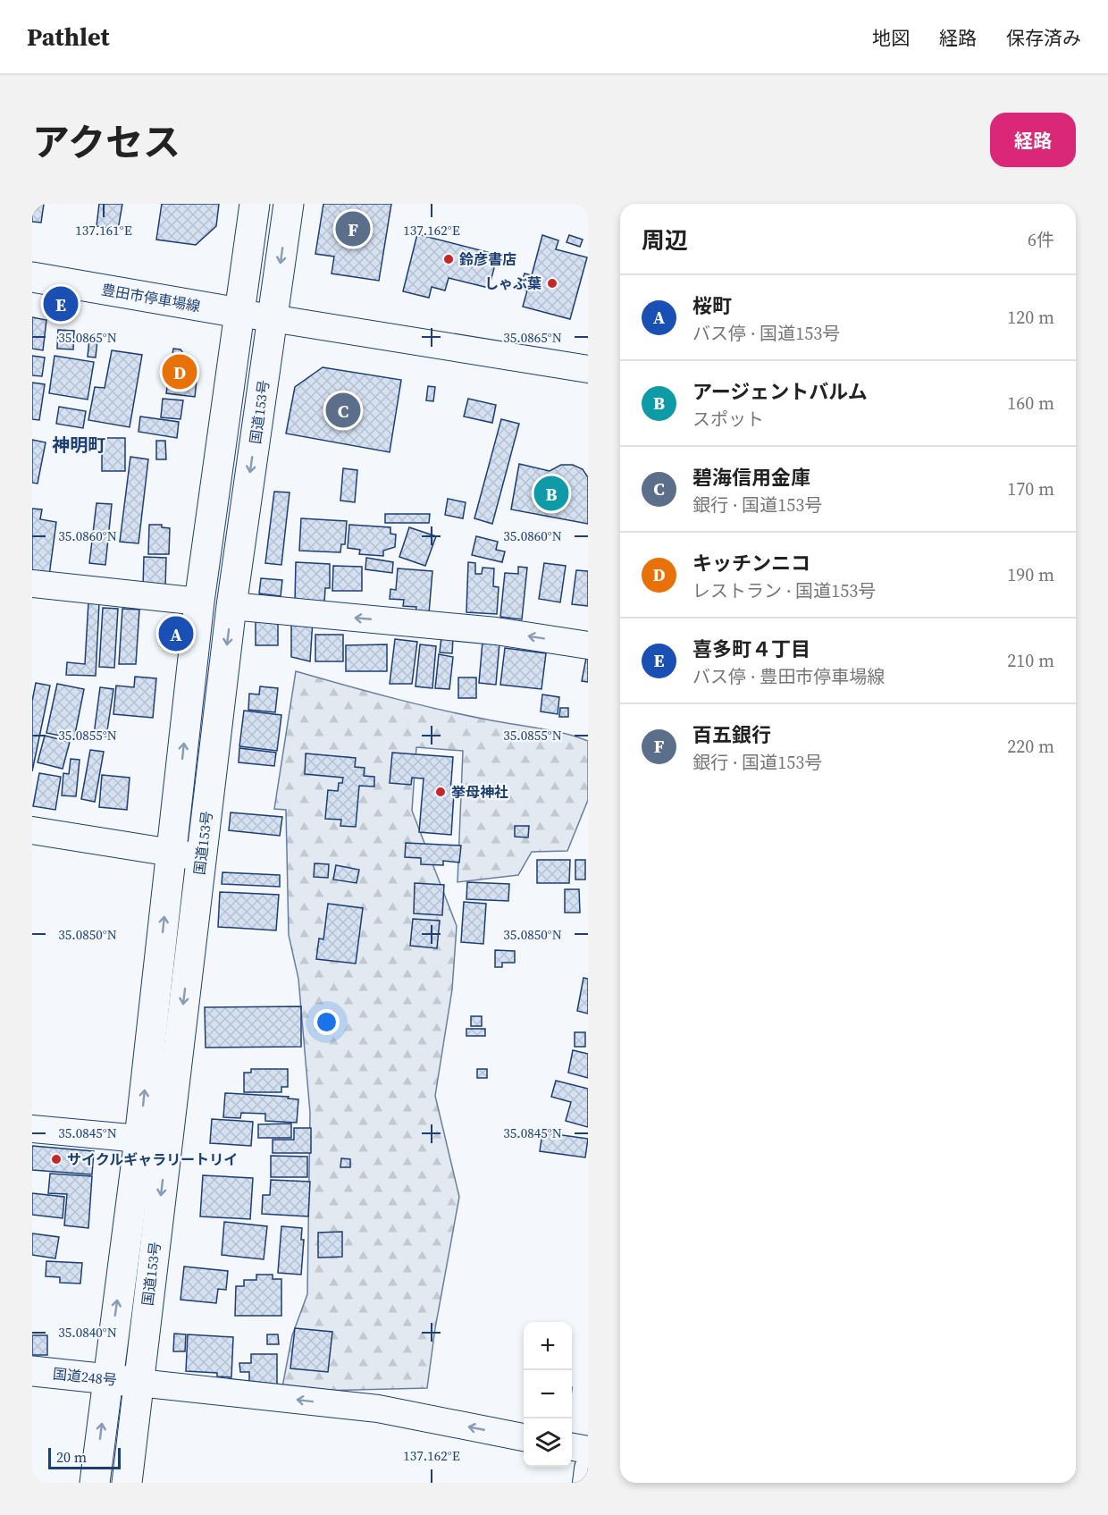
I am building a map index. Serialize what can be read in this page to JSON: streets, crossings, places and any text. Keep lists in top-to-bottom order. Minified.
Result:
{"streets":{"main road":["豊田市停車場線","国道153号","国道248号"]},"crossings":[["豊田市停車場線","国道153号"],["国道153号","国道248号"]],"districts":["神明町"],"places":["鈴彦書店","しゃぶ葉","挙母神社","サイクルギャラリートリイ"],"scale_bar":"20 m","page":{"header":"Pathlet","nav":["地図","経路","保存済み"],"title":"アクセス","buttons":"経路","heading":["周辺","6件"],"pins":["F","E","D","C","B","A"],"list":[{"mark":"A","name":"桜町","note":"バス停 · 国道153号","value":"120 m"},{"mark":"B","name":"アージェントバルム","note":"スポット","value":"160 m"},{"mark":"C","name":"碧海信用金庫","note":"銀行 · 国道153号","value":"170 m"},{"mark":"D","name":"キッチンニコ","note":"レストラン · 国道153号","value":"190 m"},{"mark":"E","name":"喜多町４丁目","note":"バス停 · 豊田市停車場線","value":"210 m"},{"mark":"F","name":"百五銀行","note":"銀行 · 国道153号","value":"220 m"}],"map_buttons":["+","−"],"scale":"20 m"},"coordinates":["137.161°E","137.162°E","35.0865°N","35.0860°N","35.0855°N","35.0850°N","35.0845°N","35.0840°N"]}
